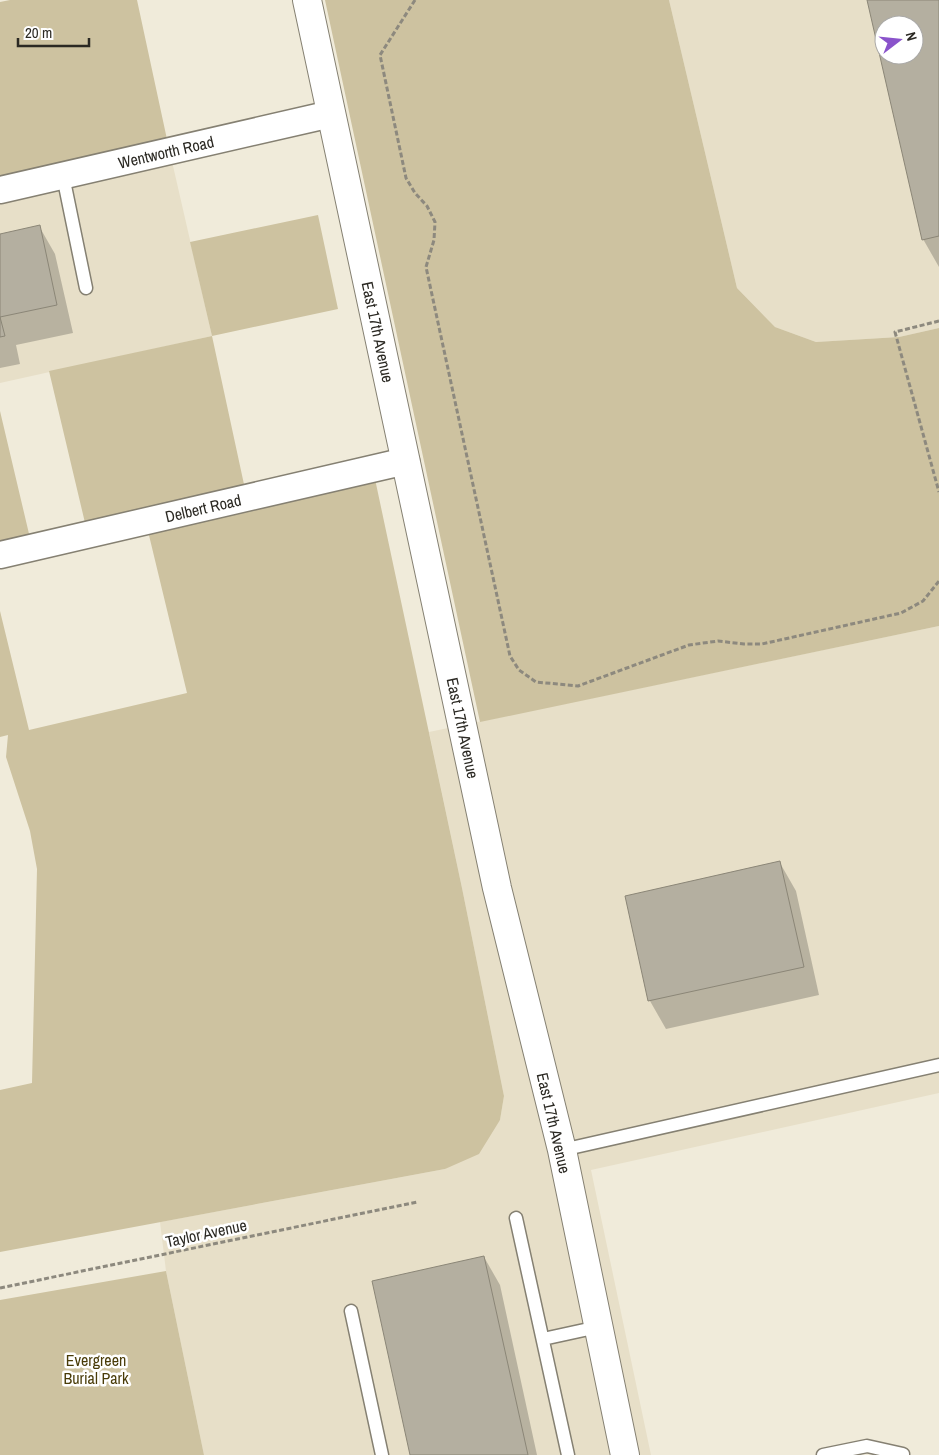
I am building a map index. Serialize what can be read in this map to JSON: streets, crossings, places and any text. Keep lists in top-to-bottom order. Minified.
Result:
{"streets":{"street":["Wentworth Road","East 17th Avenue","Delbert Road"],"path":["Taylor Avenue"]},"crossings":[["Wentworth Road","East 17th Avenue"],["East 17th Avenue","Delbert Road"]],"parks":["Evergreen Burial Park"],"scale_bar":"20 m","north":"right"}
